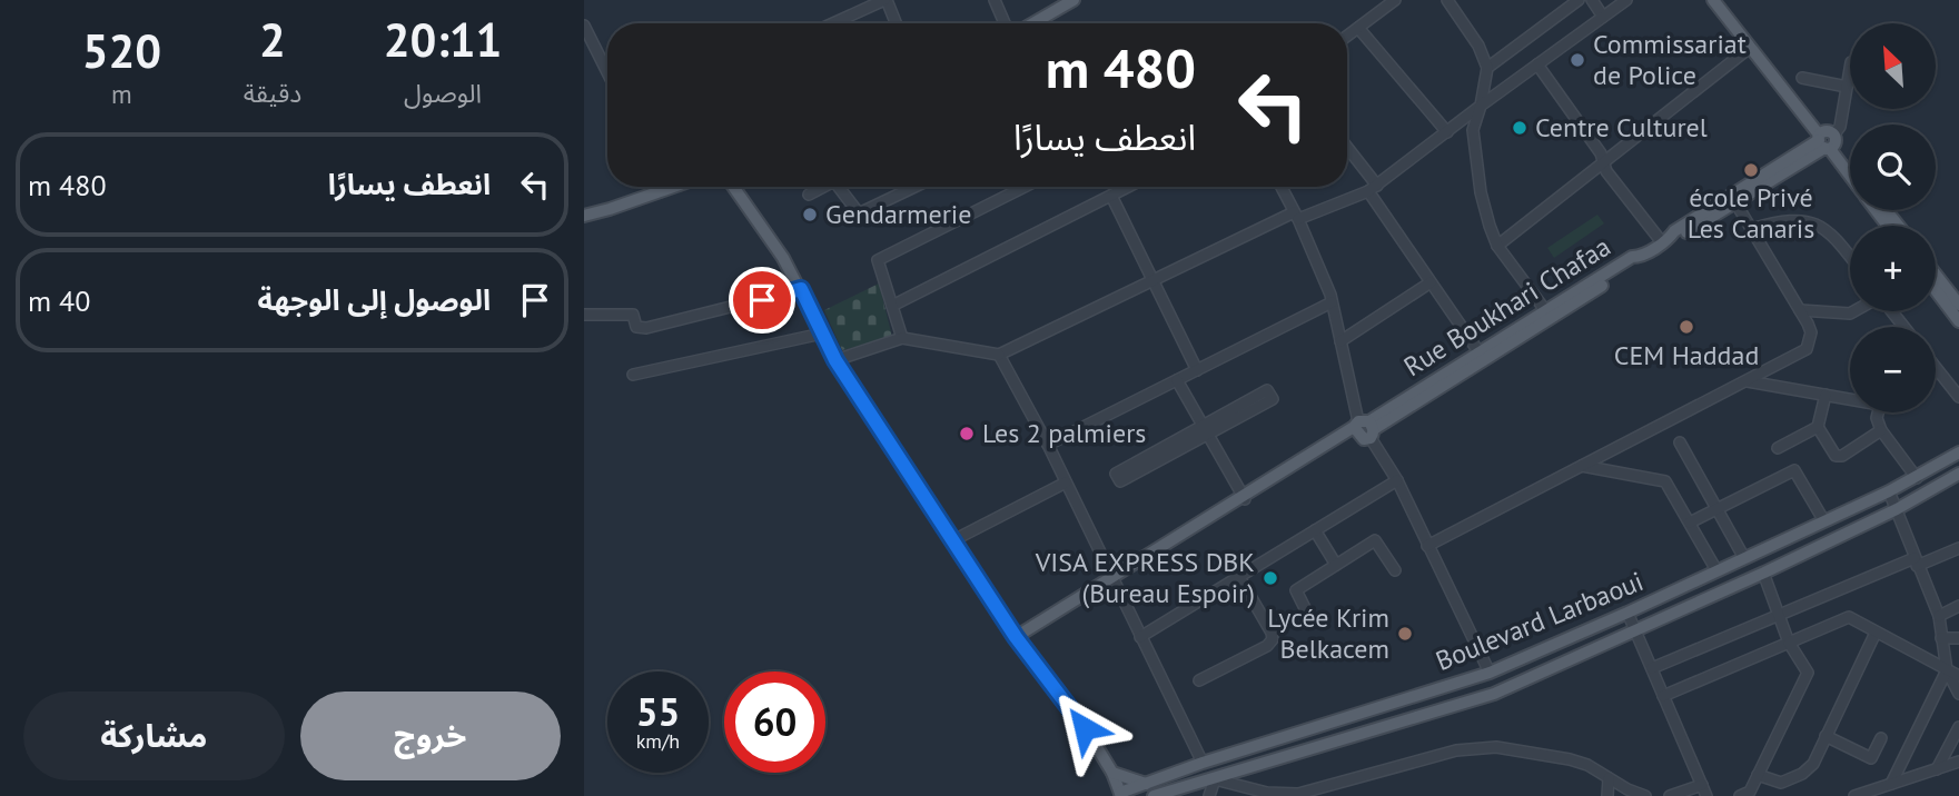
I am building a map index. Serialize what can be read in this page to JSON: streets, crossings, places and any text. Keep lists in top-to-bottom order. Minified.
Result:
{"streets":{"main road":["Rue Boukhari Chafaa","Boulevard Larbaoui"]},"places":["Commissariat de Police","Centre Culturel","école Privé Les Canaris","Gendarmerie","CEM Haddad","Les 2 palmiers","VISA EXPRESS DBK (Bureau Espoir)","Lycée Krim Belkacem"],"north":"top left","page":{"eta":["20:11","الوصول","2","دقيقة","520","m"],"map_buttons":["+","−"],"turn":["480 m","انعطف يسارًا"],"list":[{"name":"انعطف يسارًا","value":"480 m"},{"name":"الوصول إلى الوجهة","value":"40 m"}],"speed":"55 km/h","limit":"60","buttons":["خروج","مشاركة"]}}
